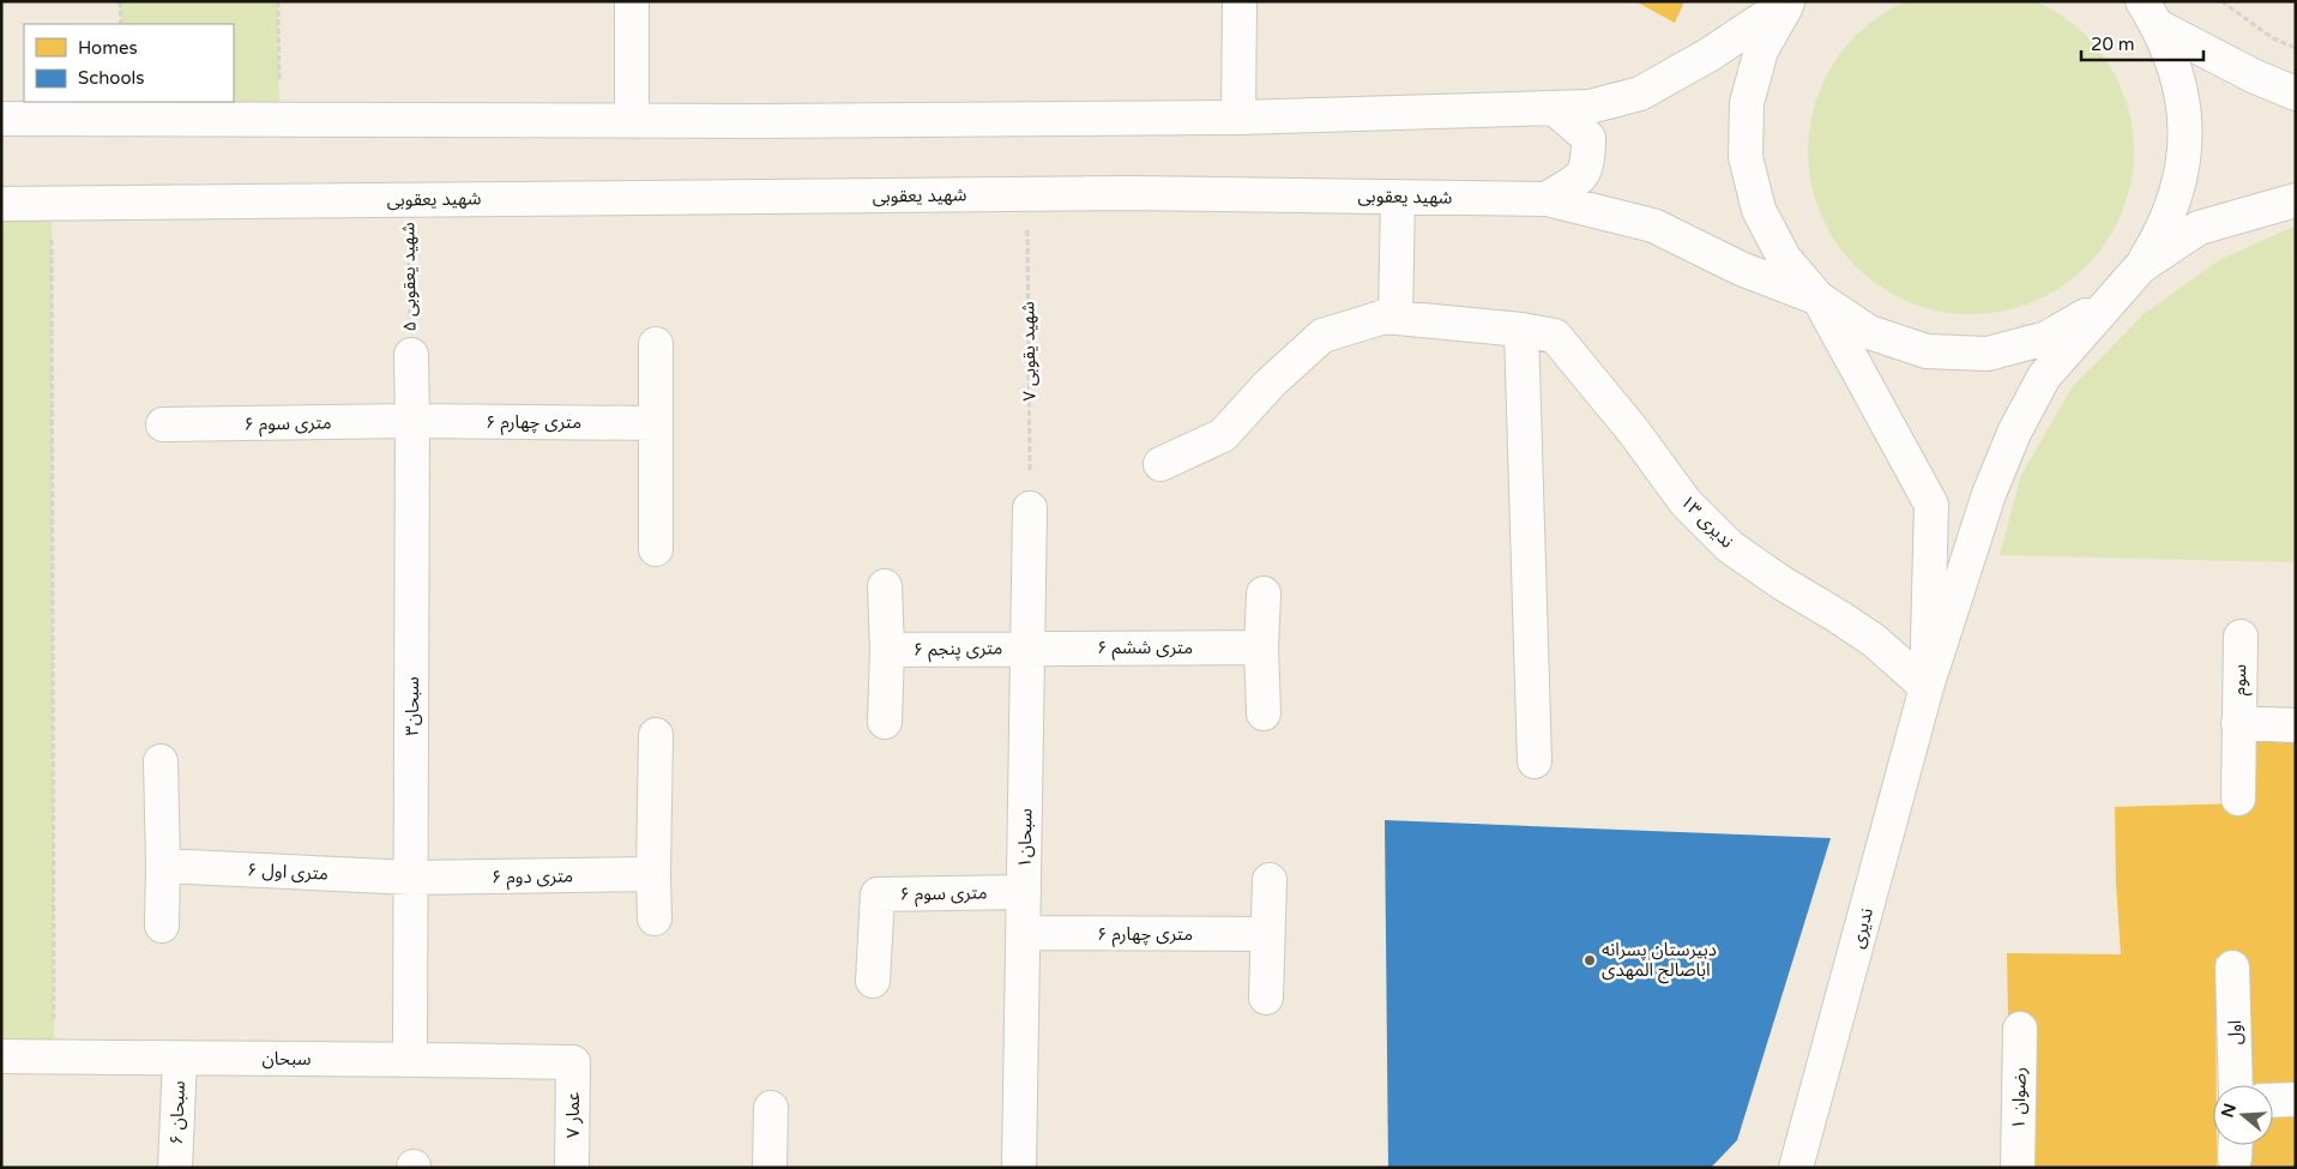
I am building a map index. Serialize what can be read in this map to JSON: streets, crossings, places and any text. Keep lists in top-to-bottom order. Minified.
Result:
{"streets":{"street":["شهید یعقوبی","۶ متری چهارم","۶ متری سوم","ندیری ۱۳","۶ متری ششم","۶ متری پنجم","سوم","سبحان۳","سبحان۱","۶ متری اول","۶ متری دوم","ندیری","اول","سبحان","رضوان ۱","سبحان ۶","عمار ۷"],"path":["شهید یعقوبی ۵","شهید یقوبی ۷"]},"crossings":[["شهید یعقوبی","شهید یعقوبی ۵"],["شهید یعقوبی","شهید یقوبی ۷"],["شهید یعقوبی ۵","سبحان۳"],["شهید یقوبی ۷","سبحان۱"],["۶ متری چهارم","۶ متری سوم"],["۶ متری چهارم","سبحان۳"],["۶ متری چهارم","سبحان۱"],["۶ متری سوم","سبحان۳"],["۶ متری سوم","سبحان۱"],["ندیری ۱۳","ندیری"],["۶ متری ششم","۶ متری پنجم"],["۶ متری ششم","سبحان۱"],["۶ متری پنجم","سبحان۱"],["سبحان۳","۶ متری اول"],["سبحان۳","۶ متری دوم"],["سبحان۳","سبحان"],["۶ متری اول","۶ متری دوم"],["سبحان","سبحان ۶"],["سبحان","عمار ۷"]],"places":["دبیرستان پسرانه اباصالح المهدی"],"legend":["Homes","Schools"],"scale_bar":"20 m","north":"left"}
